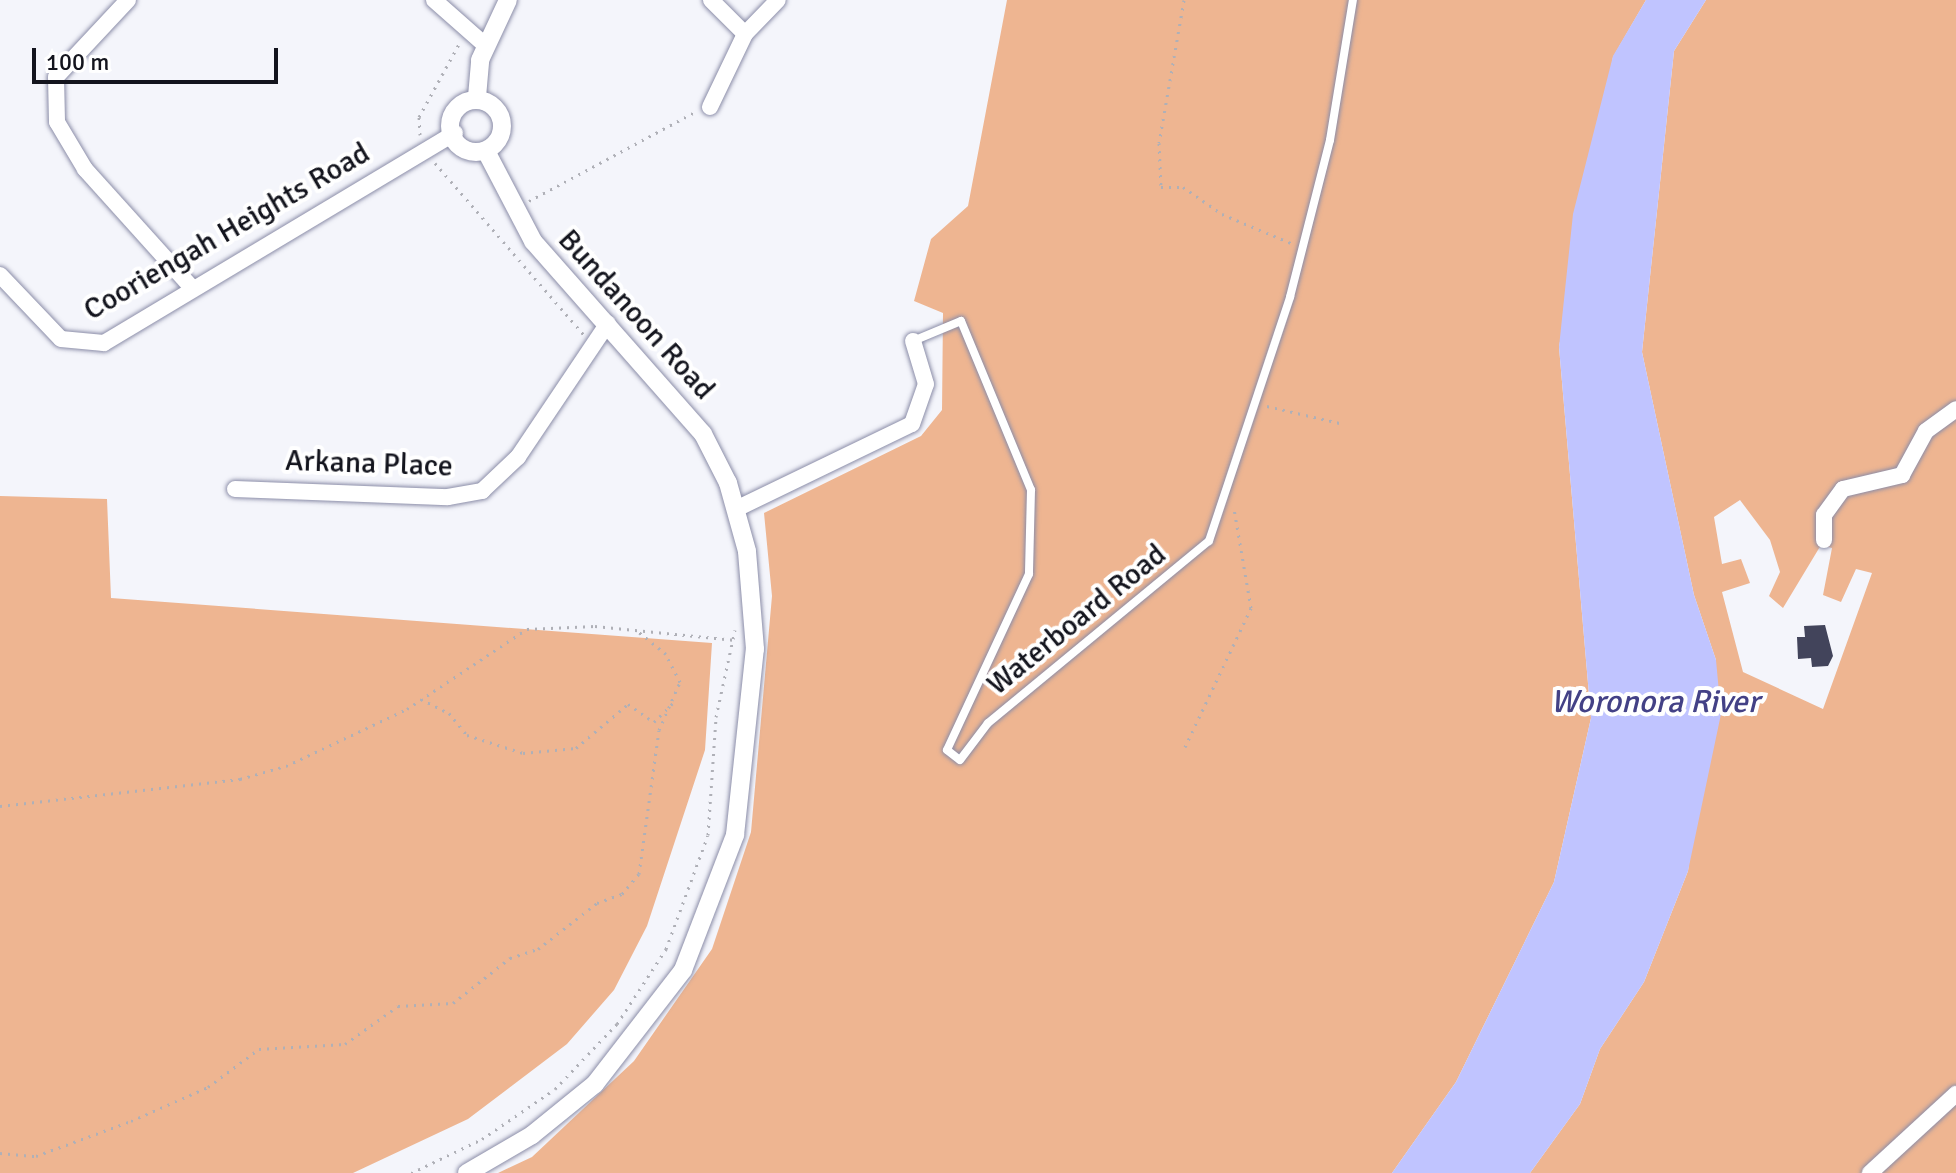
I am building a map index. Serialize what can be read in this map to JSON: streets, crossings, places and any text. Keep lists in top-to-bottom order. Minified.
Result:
{"streets":{"street":["Cooriengah Heights Road","Bundanoon Road","Arkana Place"],"lane":["Waterboard Road"]},"crossings":[["Cooriengah Heights Road","Bundanoon Road"],["Bundanoon Road","Arkana Place"]],"water":["Woronora River"],"scale_bar":"100 m"}
